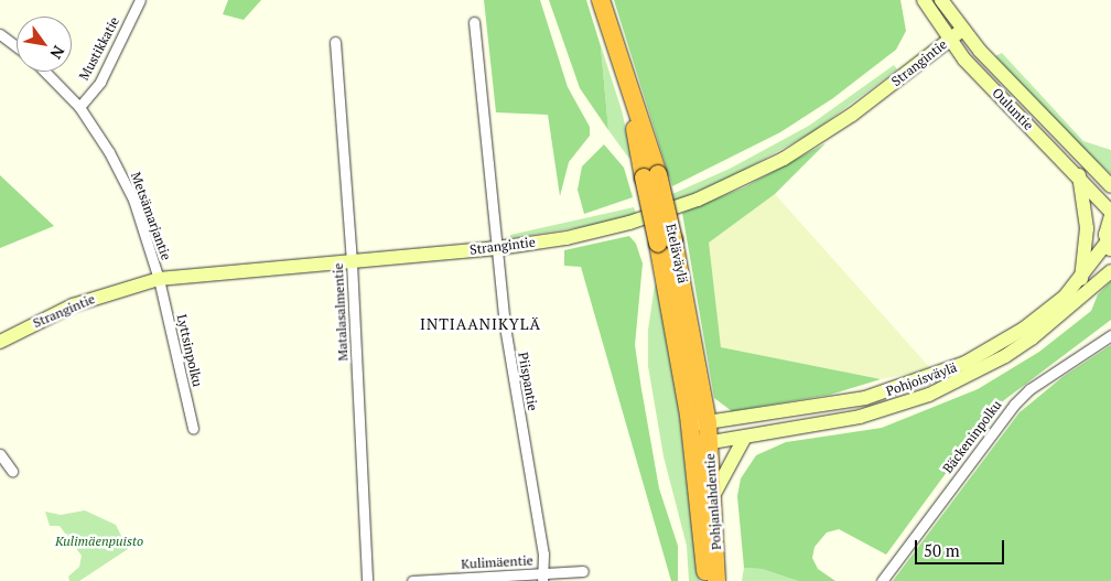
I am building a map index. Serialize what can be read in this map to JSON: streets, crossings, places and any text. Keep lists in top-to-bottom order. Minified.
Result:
{"streets":{"highway":["Eteläväylä","Pohjanlahdentie"],"main road":["Strangintie","Ouluntie","Pohjoisväylä"],"street":["Mustikkatie","Metsämarjantie","Matalasalmentie","Lyttsinpolku","Piispantie","Bäckeninpolku","Kulimäentie"]},"crossings":[["Mustikkatie","Metsämarjantie"],["Strangintie","Ouluntie"],["Strangintie","Metsämarjantie"],["Strangintie","Matalasalmentie"],["Strangintie","Lyttsinpolku"],["Strangintie","Piispantie"],["Metsämarjantie","Lyttsinpolku"],["Eteläväylä","Pohjoisväylä"],["Eteläväylä","Pohjanlahdentie"],["Pohjoisväylä","Pohjanlahdentie"],["Piispantie","Kulimäentie"]],"districts":["INTIAANIKYLÄ"],"parks":["Kulimäenpuisto"],"scale_bar":"50 m","north":"bottom right"}
